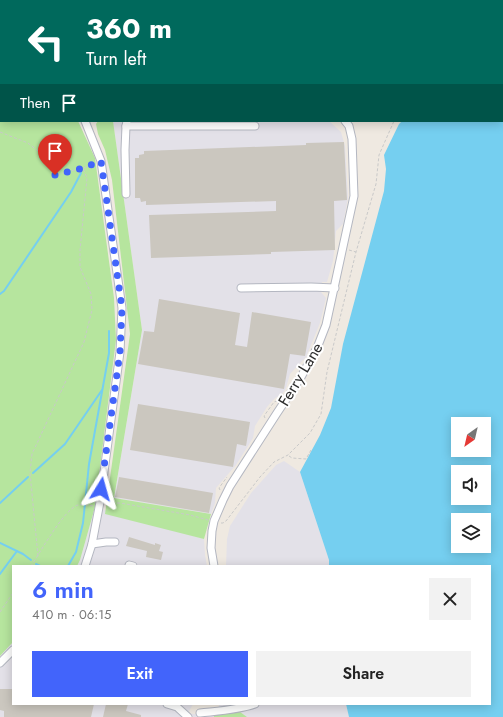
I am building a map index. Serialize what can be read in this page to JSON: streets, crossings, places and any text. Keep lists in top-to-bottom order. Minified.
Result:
{"streets":{"street":["Ferry Lane"]},"north":"bottom left","page":{"turn":["360 m","Turn left"],"then":"Then","heading":["6 min","410 m · 06:15"],"buttons":["Exit","Share"]}}
